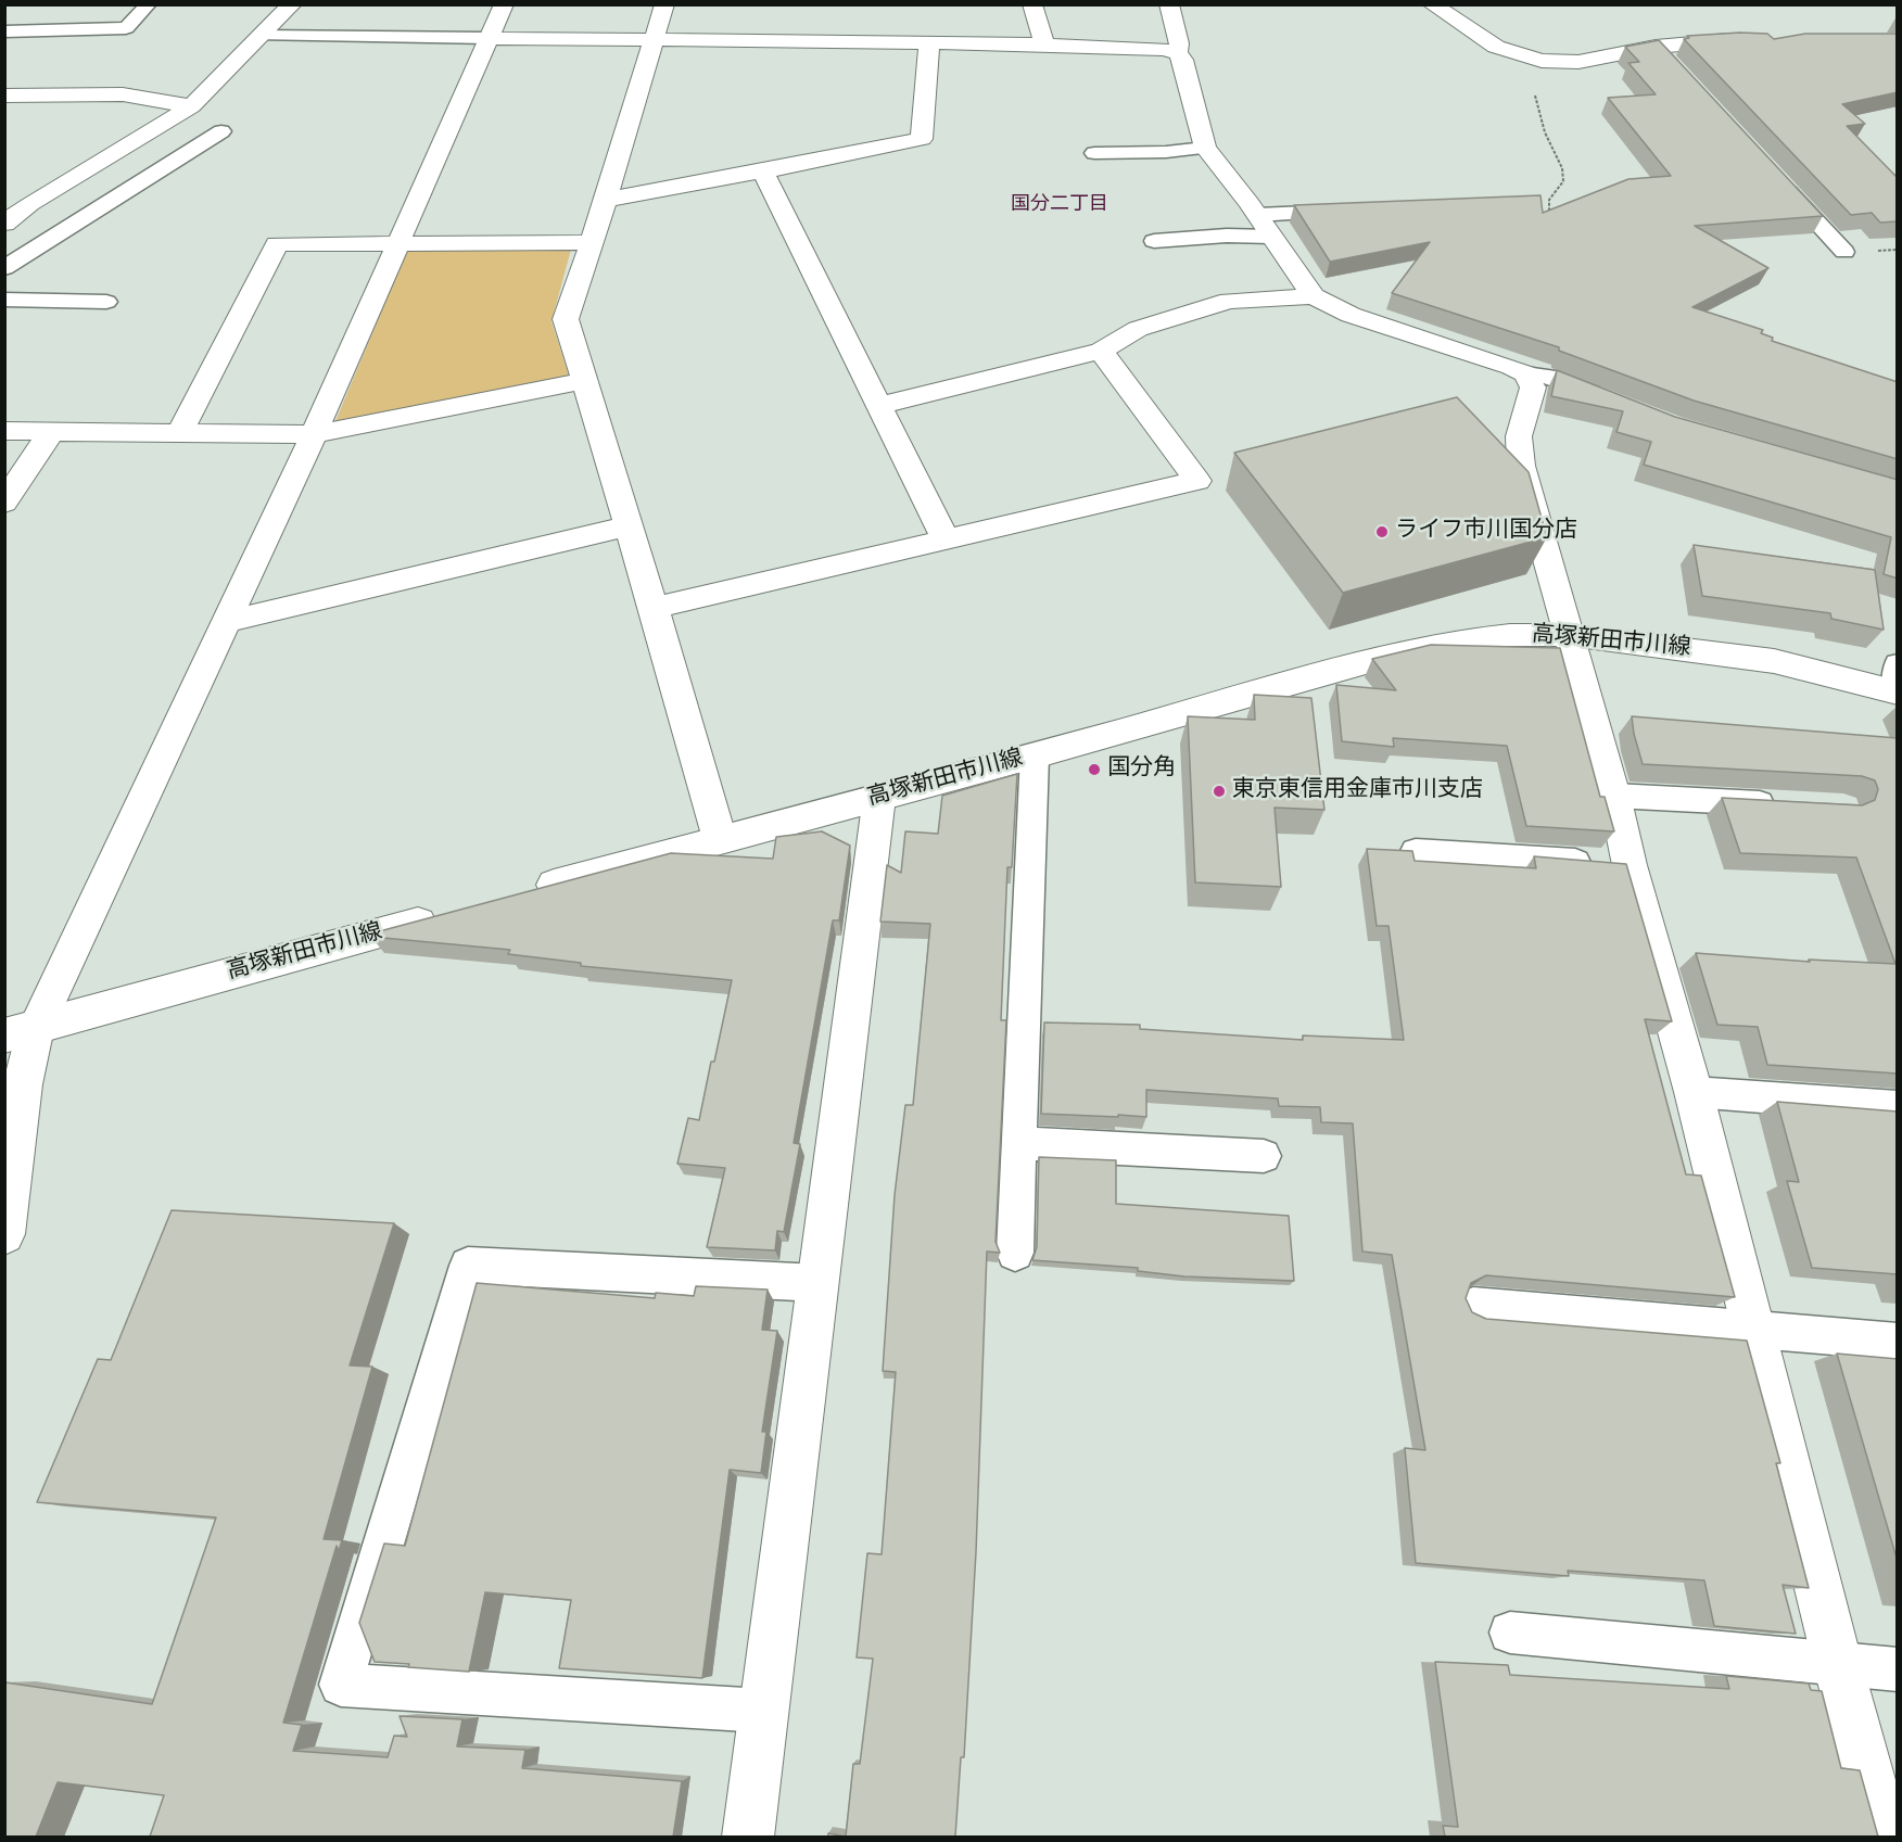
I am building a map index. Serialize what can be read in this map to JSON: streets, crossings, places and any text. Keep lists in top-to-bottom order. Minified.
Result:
{"streets":{"street":["高塚新田市川線"]},"districts":["国分二丁目"],"places":["ライフ市川国分店","国分角","東京東信用金庫市川支店"]}
